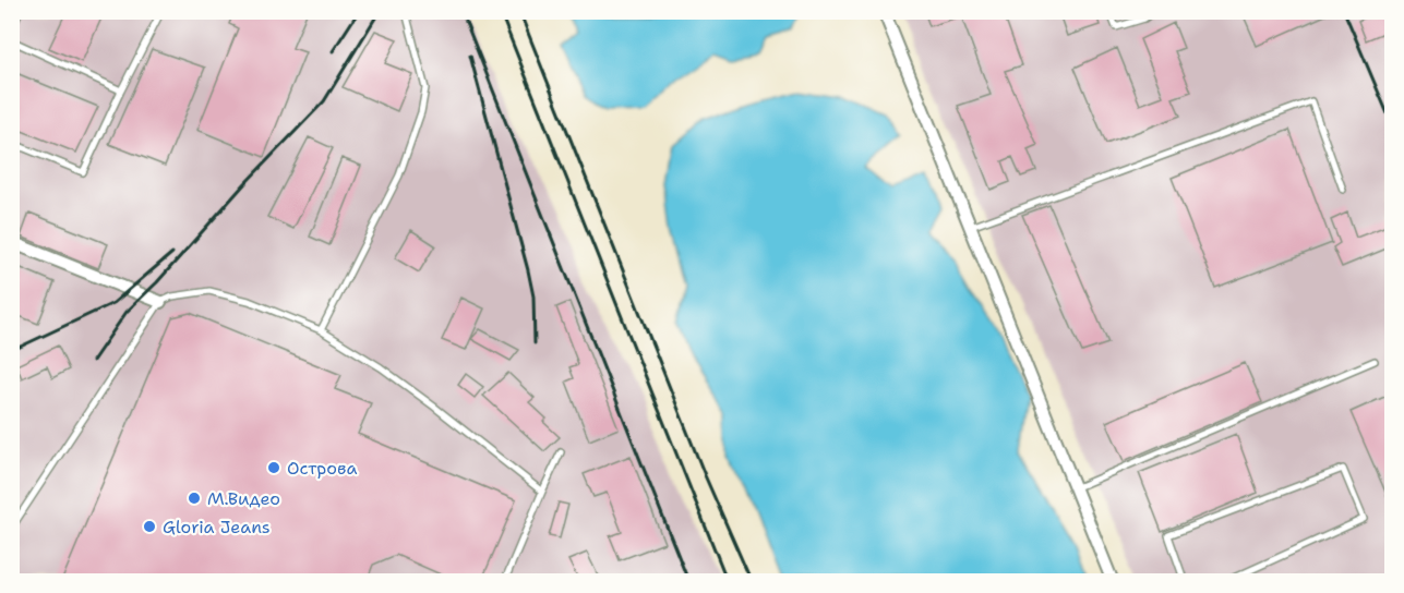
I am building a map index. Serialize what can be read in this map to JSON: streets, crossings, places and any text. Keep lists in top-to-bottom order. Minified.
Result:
{"places":["Острова","М.Видео","Gloria Jeans"]}
